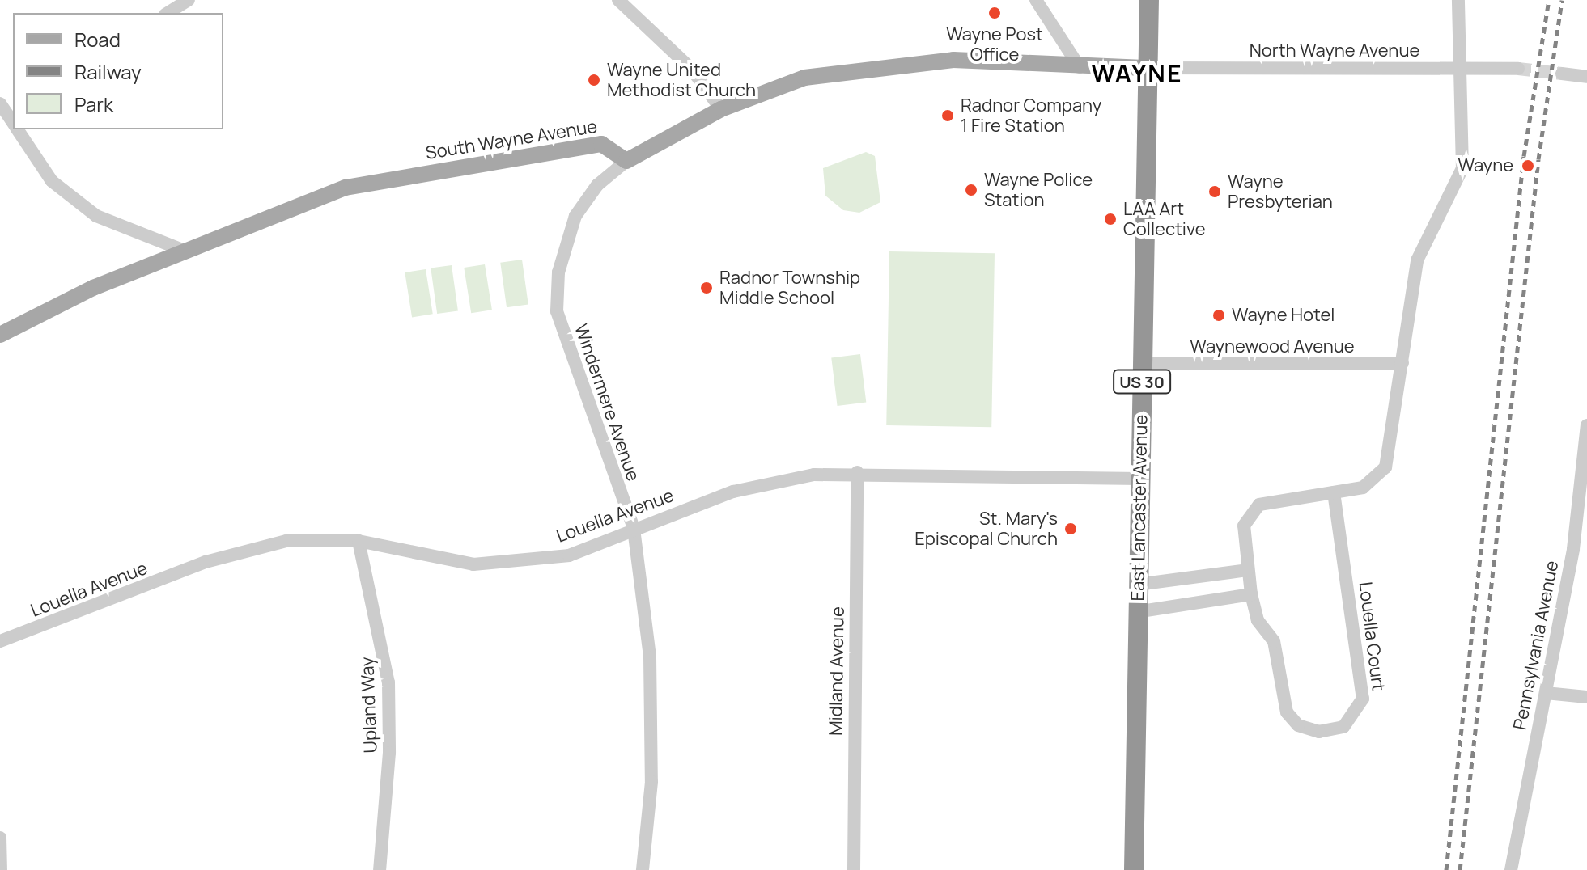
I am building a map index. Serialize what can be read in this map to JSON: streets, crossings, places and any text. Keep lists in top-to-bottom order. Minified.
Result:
{"streets":{"highway":["US 30","East Lancaster Avenue"],"main road":["South Wayne Avenue"],"street":["North Wayne Avenue","Waynewood Avenue","Windermere Avenue","Louella Avenue","Louella Court","Pennsylvania Avenue","Midland Avenue","Upland Way"]},"crossings":[["North Wayne Avenue","US 30"],["North Wayne Avenue","East Lancaster Avenue"],["North Wayne Avenue","Louella Court"],["South Wayne Avenue","Windermere Avenue"],["Waynewood Avenue","East Lancaster Avenue"],["Waynewood Avenue","Louella Court"],["US 30","East Lancaster Avenue"],["Windermere Avenue","Louella Avenue"],["East Lancaster Avenue","Louella Avenue"],["Louella Avenue","Midland Avenue"],["Louella Avenue","Upland Way"]],"districts":["WAYNE"],"places":["Wayne Post Office","Wayne United Methodist Church","Radnor Company 1 Fire Station","Wayne","Wayne Police Station","Wayne Presbyterian","LAA Art Collective","Radnor Township Middle School","Wayne Hotel","St. Mary's Episcopal Church"],"legend":["Road","Railway","Park"]}
